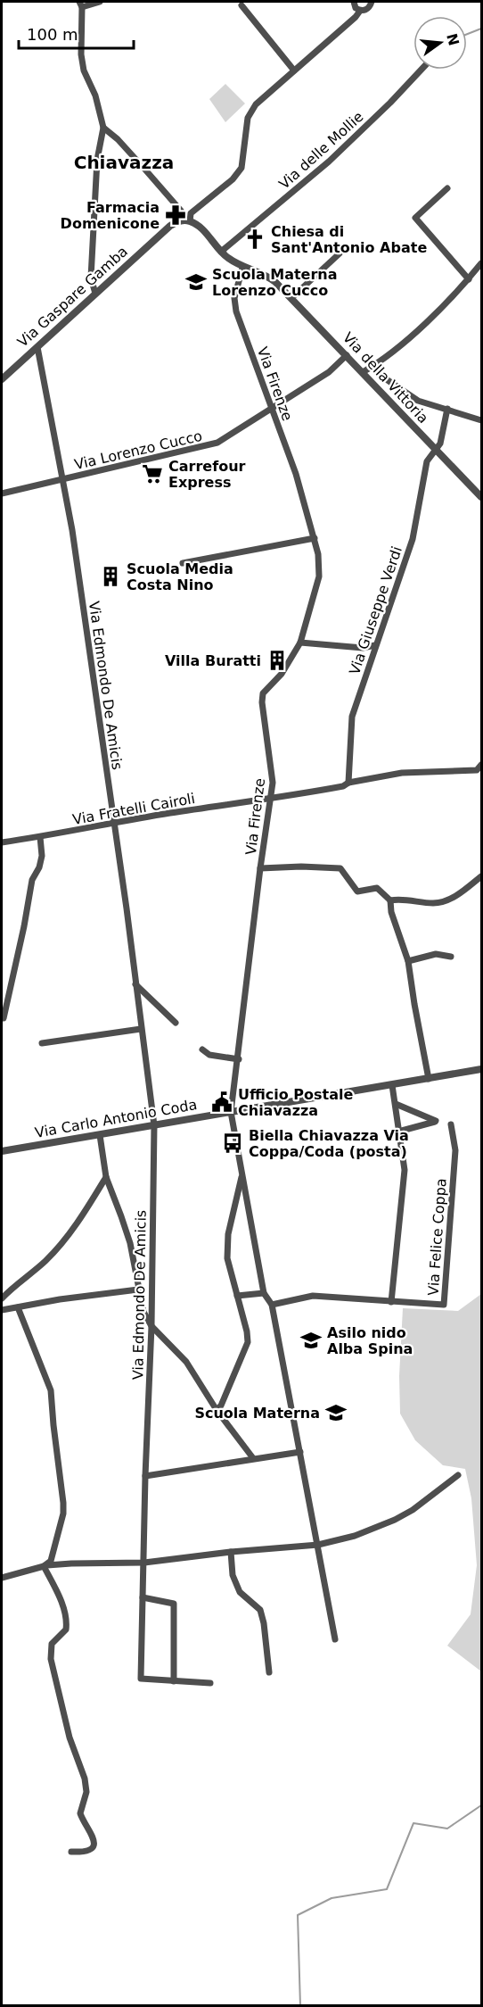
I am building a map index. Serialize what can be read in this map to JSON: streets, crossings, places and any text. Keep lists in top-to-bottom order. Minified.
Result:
{"streets":{"street":["Via delle Mollie","Via Gaspare Gamba","Via della Vittoria","Via Firenze","Via Lorenzo Cucco","Via Giuseppe Verdi","Via Edmondo De Amicis","Via Fratelli Cairoli","Via Carlo Antonio Coda","Via Felice Coppa"]},"crossings":[["Via Gaspare Gamba","Via Edmondo De Amicis"],["Via della Vittoria","Via Firenze"],["Via della Vittoria","Via Lorenzo Cucco"],["Via della Vittoria","Via Giuseppe Verdi"],["Via Firenze","Via Lorenzo Cucco"],["Via Firenze","Via Fratelli Cairoli"],["Via Firenze","Via Carlo Antonio Coda"],["Via Lorenzo Cucco","Via Edmondo De Amicis"],["Via Edmondo De Amicis","Via Fratelli Cairoli"],["Via Edmondo De Amicis","Via Carlo Antonio Coda"]],"districts":["Chiavazza"],"places":{"pharmacy":["Farmacia Domenicone"],"church":["Chiesa di Sant'Antonio Abate"],"school or university":["Scuola Materna Lorenzo Cucco","Asilo nido Alba Spina","Scuola Materna"],"supermarket":["Carrefour Express"],"building":["Scuola Media Costa Nino","Villa Buratti"],"public building":["Ufficio Postale Chiavazza"],"bus stop":["Biella Chiavazza Via Coppa/Coda (posta)"]},"scale_bar":"100 m","north":"right"}
